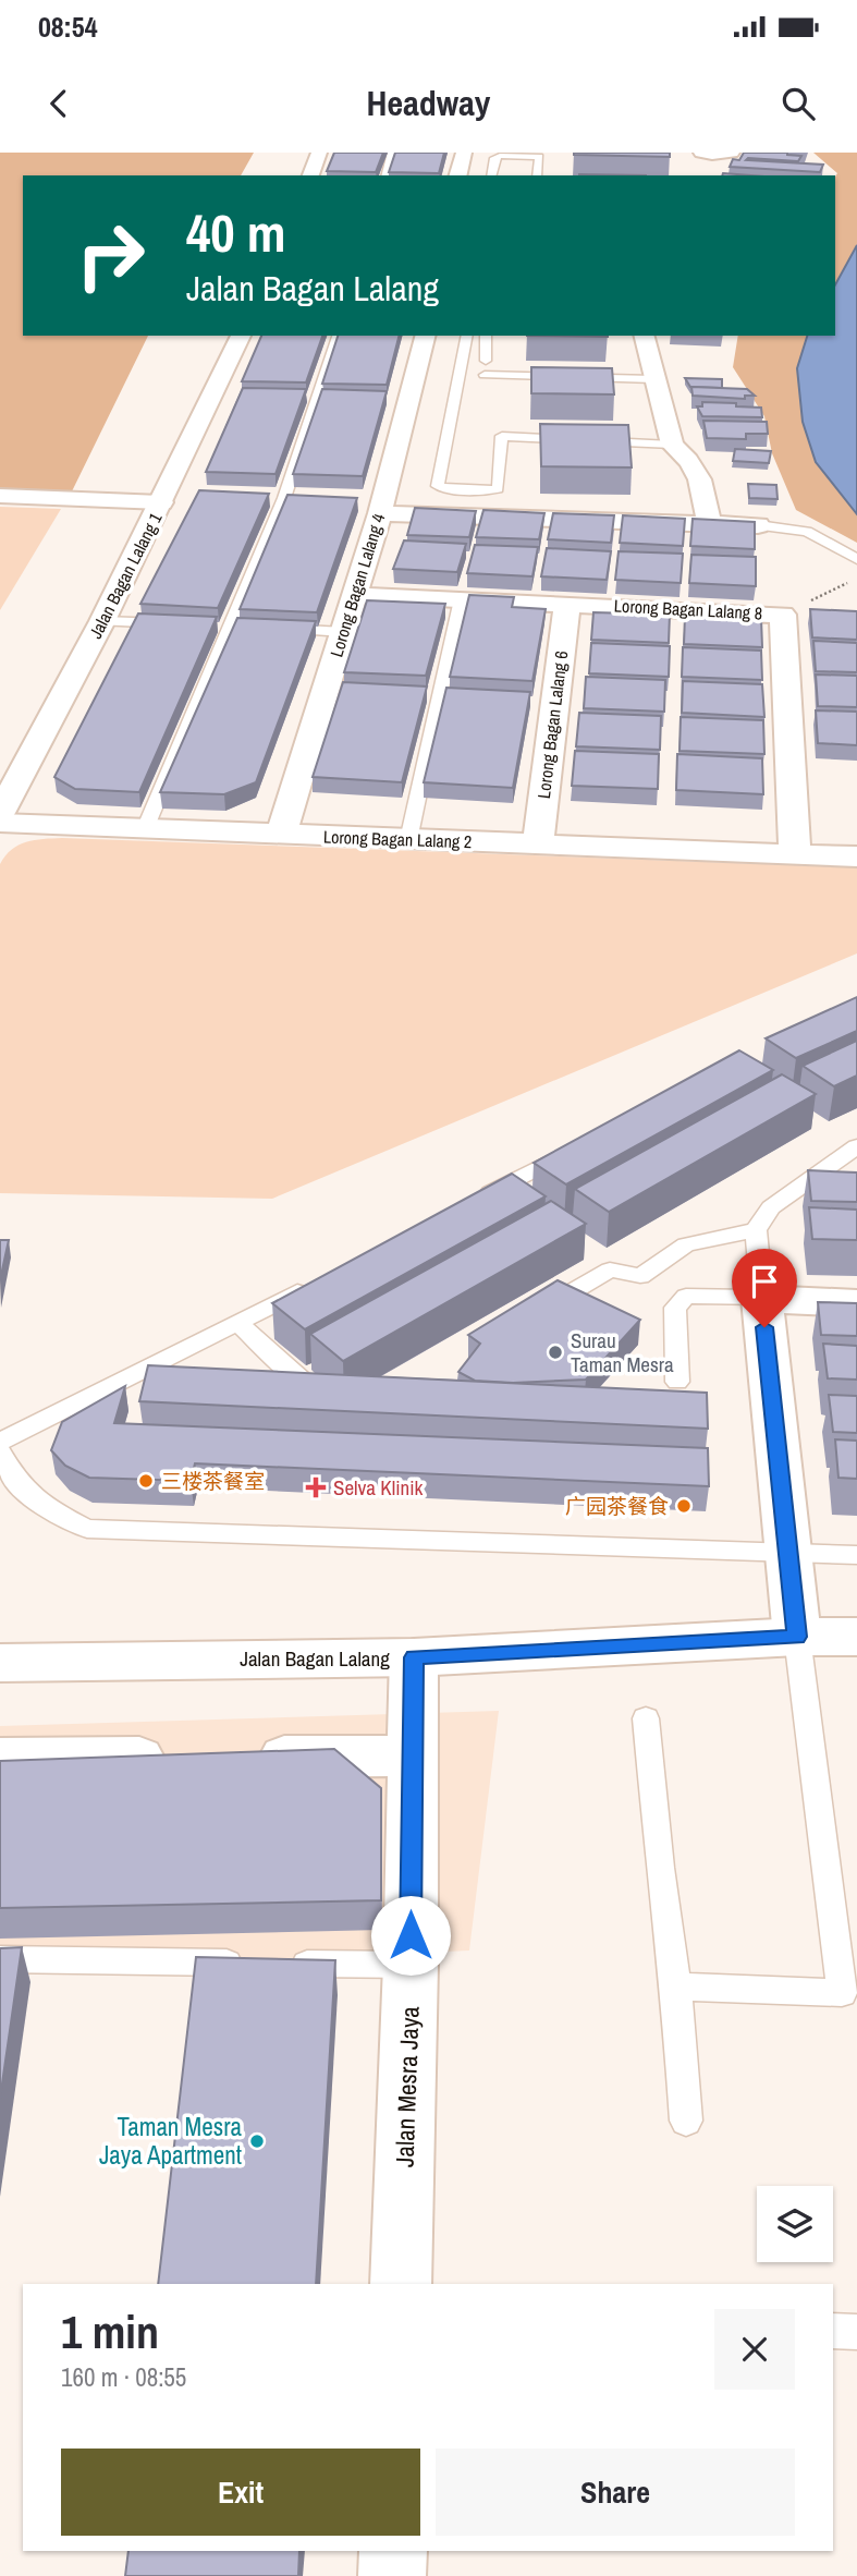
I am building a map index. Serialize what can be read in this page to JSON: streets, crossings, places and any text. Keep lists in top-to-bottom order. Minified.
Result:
{"streets":{"street":["Jalan Bagan Lalang 1","Lorong Bagan Lalang 4","Lorong Bagan Lalang 8","Lorong Bagan Lalang 6","Lorong Bagan Lalang 2","Jalan Bagan Lalang","Jalan Mesra Jaya"]},"crossings":[["Lorong Bagan Lalang 4","Lorong Bagan Lalang 8"],["Lorong Bagan Lalang 4","Lorong Bagan Lalang 2"],["Lorong Bagan Lalang 8","Lorong Bagan Lalang 6"],["Lorong Bagan Lalang 8","Lorong Bagan Lalang 2"],["Lorong Bagan Lalang 6","Lorong Bagan Lalang 2"],["Jalan Bagan Lalang","Jalan Mesra Jaya"]],"places":{"other":["Surau Taman Mesra","三楼茶餐室","广园茶餐食","Taman Mesra Jaya Apartment"],"health":["Selva Klinik"]},"page":{"status":"08:54","header":"Headway","turn":["40 m","Jalan Bagan Lalang"],"heading":["1 min","160 m · 08:55"],"buttons":["Exit","Share"]}}
